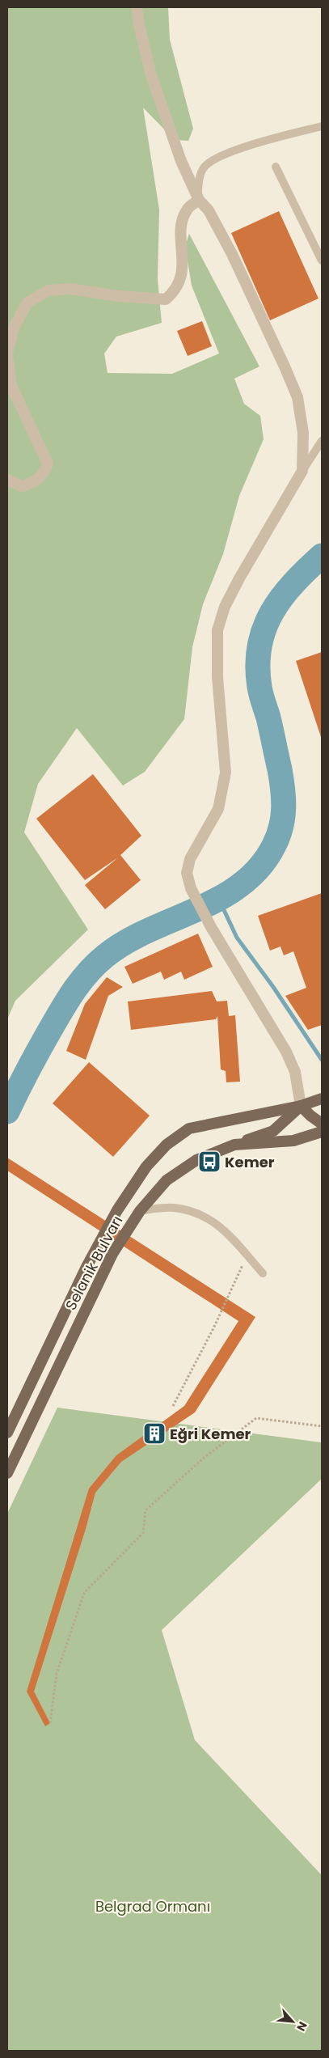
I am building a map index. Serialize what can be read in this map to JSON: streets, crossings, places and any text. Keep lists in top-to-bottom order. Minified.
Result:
{"streets":{"main road":["Selanik Bulvarı"]},"parks":["Belgrad Ormanı"],"places":{"bus stop":["Kemer"],"building":["Eğri Kemer"]},"north":"bottom right"}
